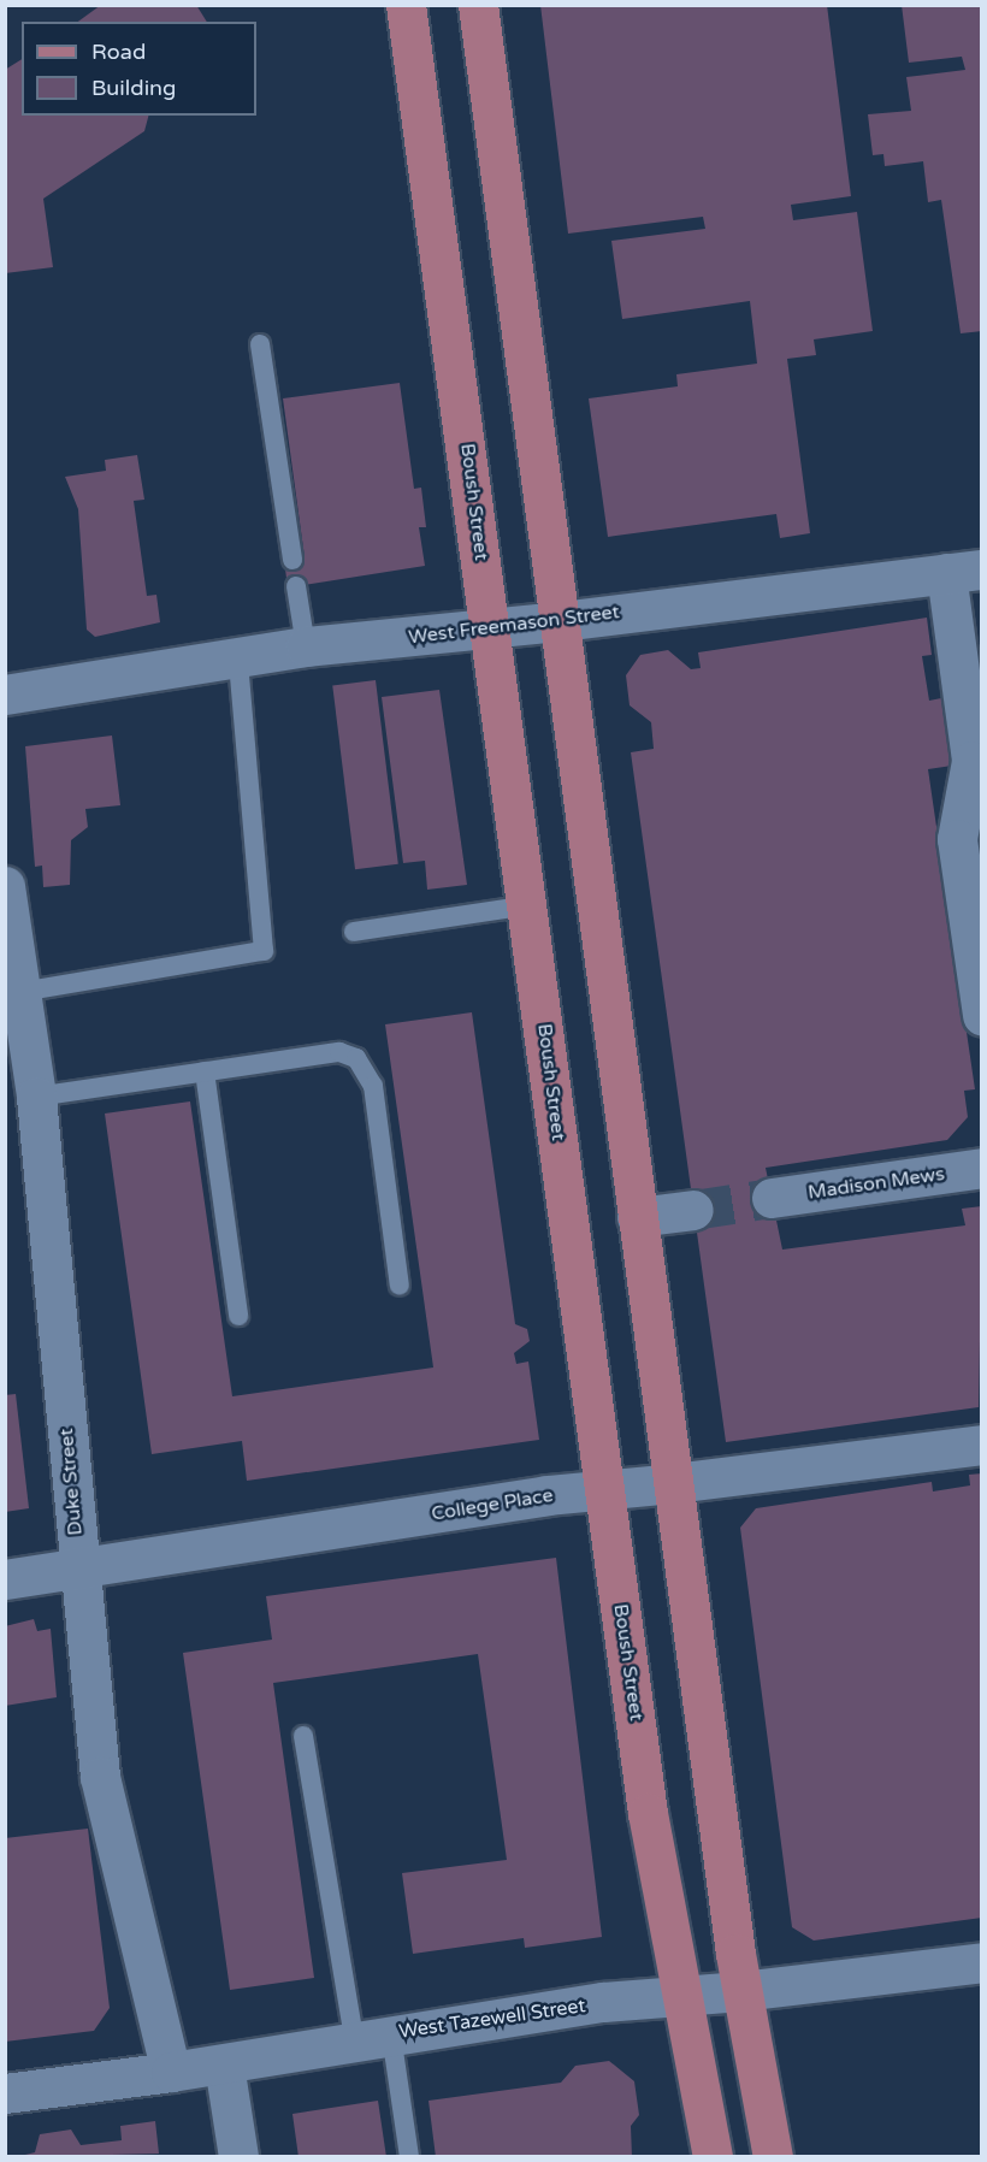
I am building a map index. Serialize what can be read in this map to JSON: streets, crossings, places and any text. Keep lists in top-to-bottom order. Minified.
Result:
{"streets":{"main road":["Boush Street"],"street":["West Freemason Street","Madison Mews","Duke Street","College Place","West Tazewell Street"]},"crossings":[["Boush Street","West Freemason Street"],["Boush Street","College Place"],["Boush Street","West Tazewell Street"],["Duke Street","College Place"],["Duke Street","West Tazewell Street"]],"legend":["Road","Building"]}
